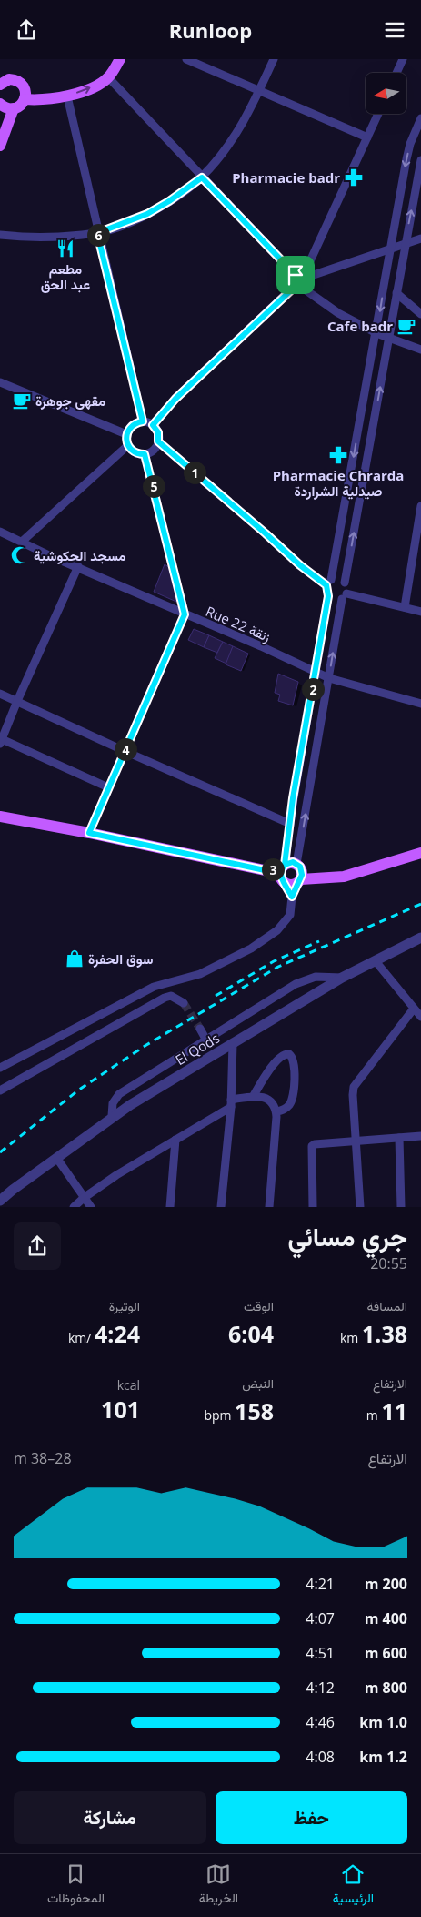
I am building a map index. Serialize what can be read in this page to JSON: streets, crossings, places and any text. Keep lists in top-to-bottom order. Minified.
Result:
{"streets":{"street":["Rue 22 زنقة","El Qods"]},"places":{"pharmacy":["Pharmacie badr","Pharmacie Chrarda صيدلية الشراردة"],"restaurant":["مطعم عبد الحق"],"cafe":["Cafe badr","مقهى جوهرة"],"mosque":["مسجد الحكوشية"],"shop":["سوق الحفرة"]},"north":"left","page":{"header":"Runloop","pins":["6","1","5","2","4","3"],"heading":["جري مسائي","20:55"],"stats":[["المسافة","1.38 km"],["الوقت","6:04"],["الوتيرة","4:24 /km"],["الارتفاع","11 m"],["النبض","158 bpm"],["kcal","101"]],"chart":["الارتفاع","28–38 m"],"list":[{"name":"200 m","note":"4:21"},{"name":"400 m","note":"4:07"},{"name":"600 m","note":"4:51"},{"name":"800 m","note":"4:12"},{"name":"1.0 km","note":"4:46"},{"name":"1.2 km","note":"4:08"}],"buttons":["حفظ","مشاركة"],"tabs":["الرئيسية","الخريطة","المحفوظات"]}}
